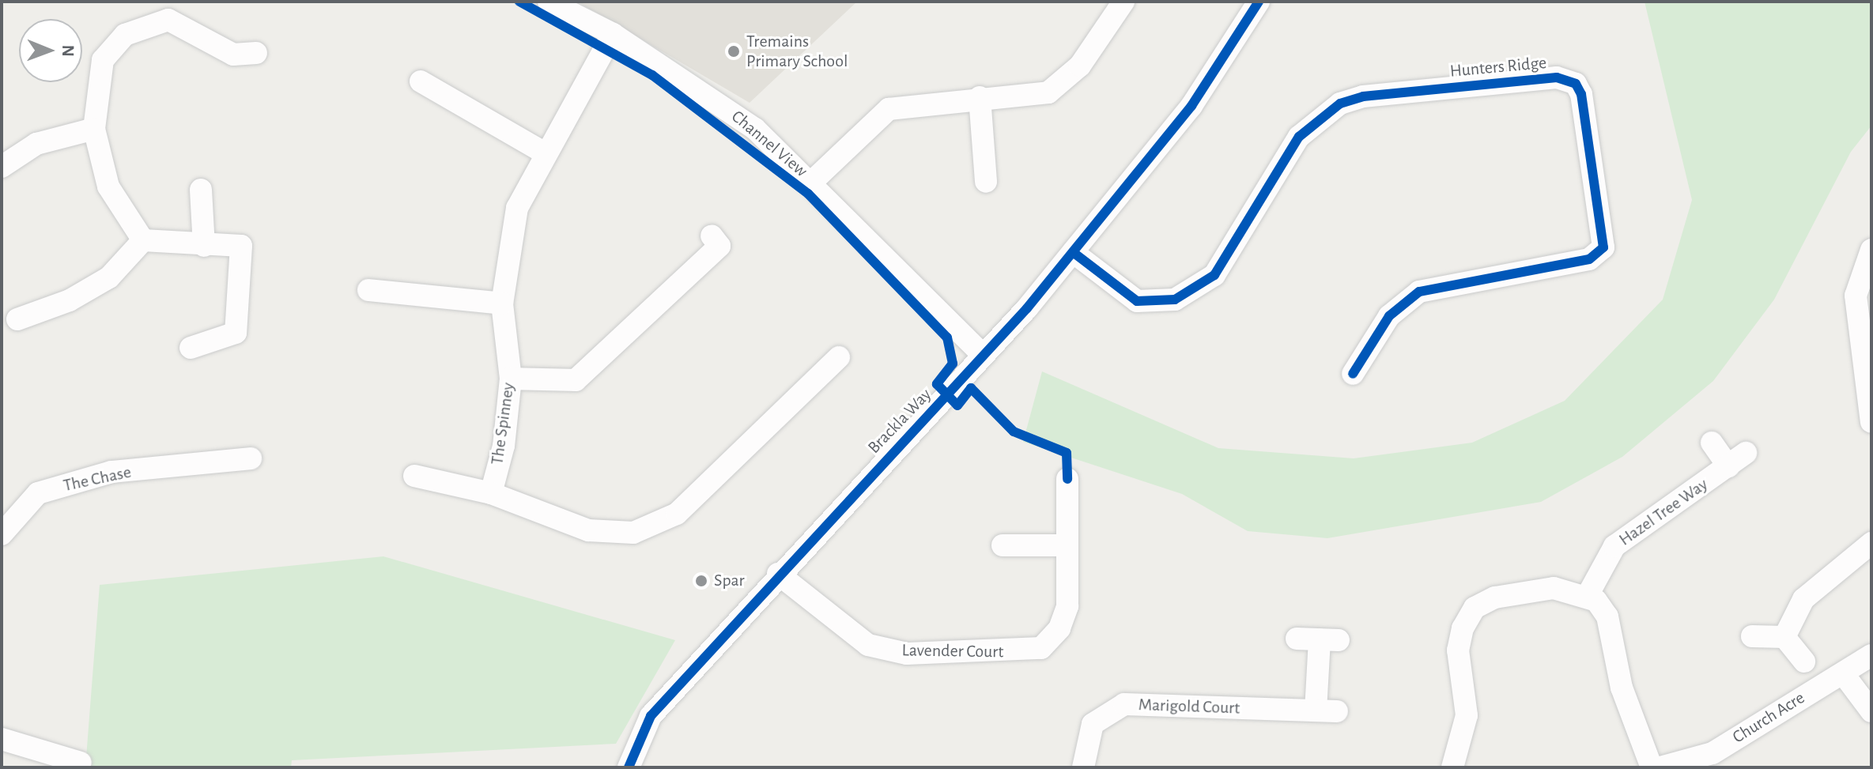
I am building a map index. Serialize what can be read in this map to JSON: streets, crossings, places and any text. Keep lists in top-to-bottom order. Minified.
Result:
{"streets":{"street":["Hunters Ridge","Channel View","Brackla Way","The Spinney","The Chase","Hazel Tree Way","Lavender Court","Marigold Court","Church Acre"]},"crossings":[["Hunters Ridge","Brackla Way"],["Channel View","Brackla Way"],["Channel View","The Spinney"],["Brackla Way","Lavender Court"]],"places":["Tremains Primary School","Spar"],"north":"right"}
